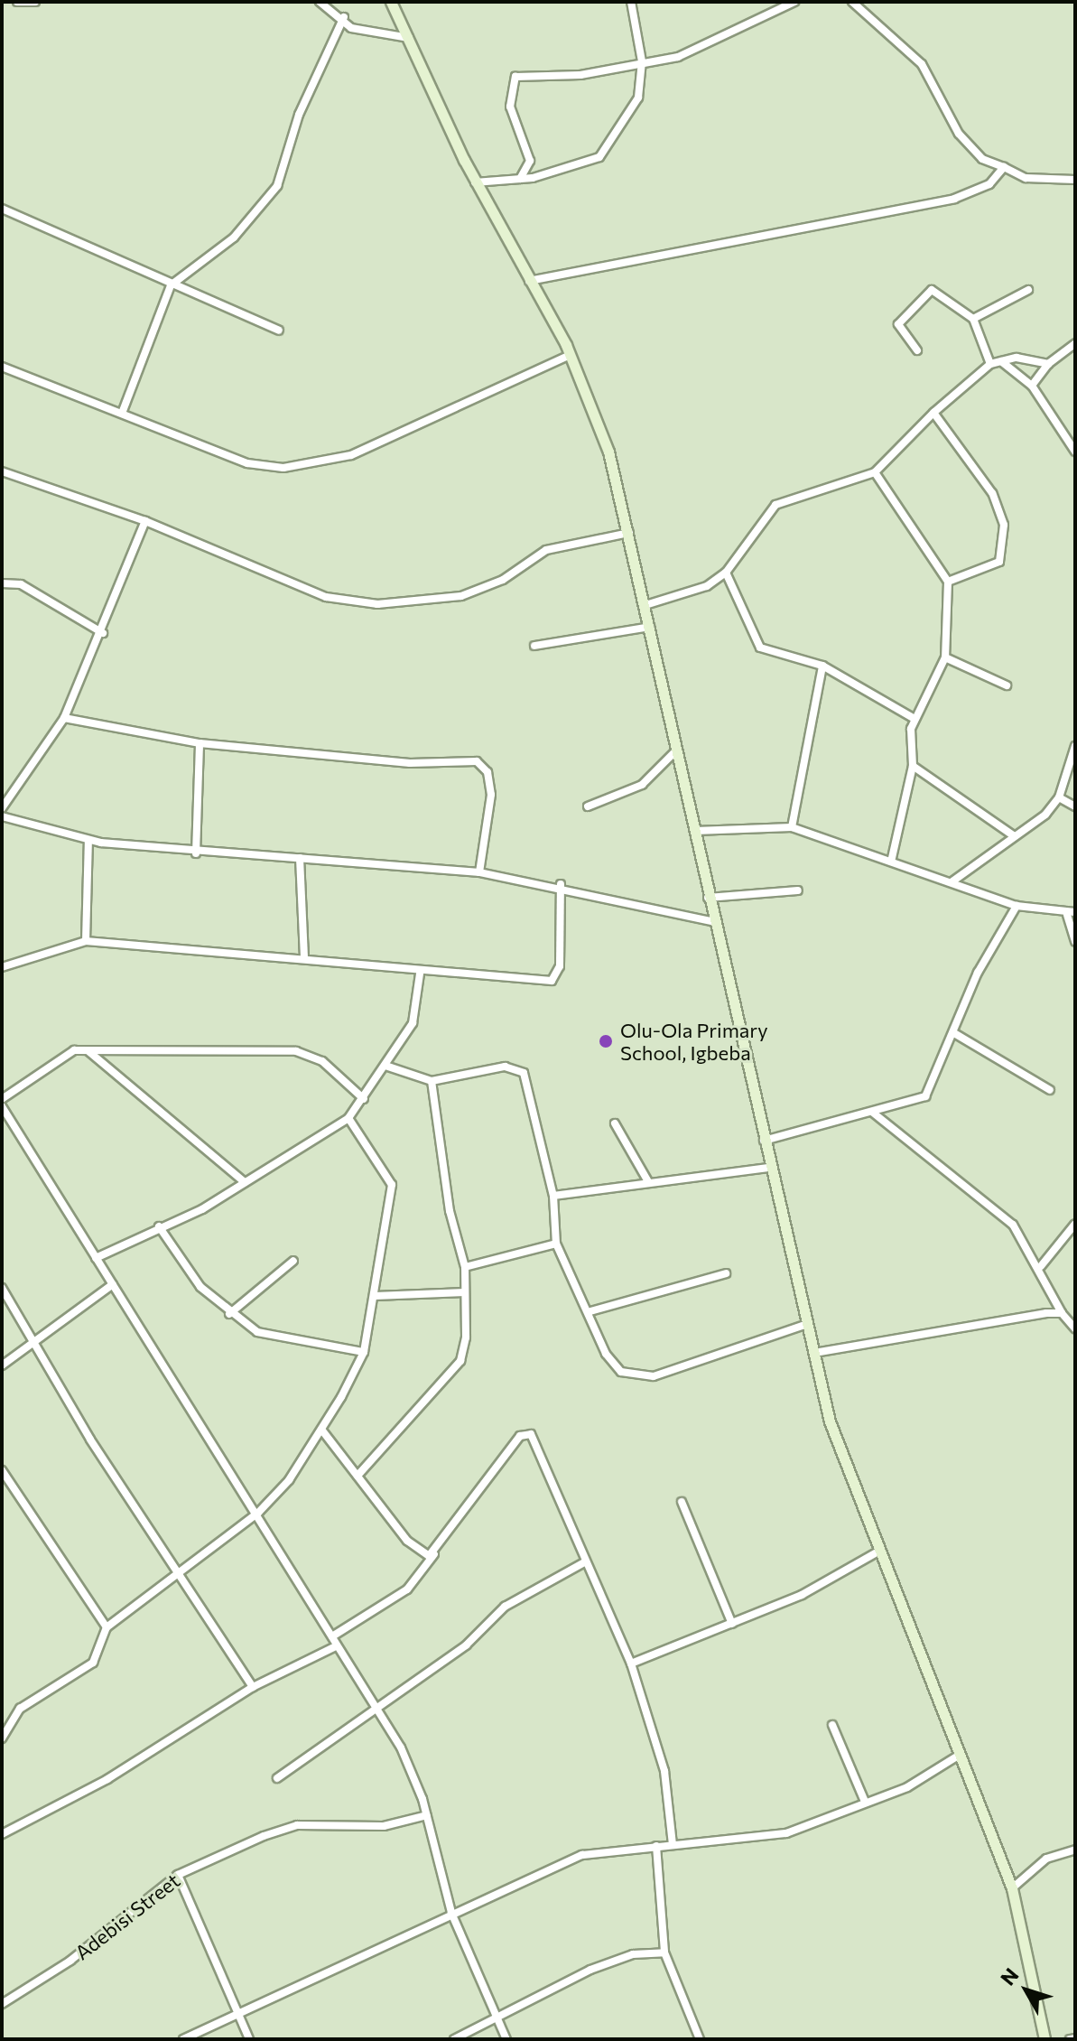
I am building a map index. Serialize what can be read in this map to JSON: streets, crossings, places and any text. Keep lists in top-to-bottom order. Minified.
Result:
{"streets":{"street":["Adebisi Street"]},"places":["Olu-Ola Primary School, Igbeba"],"north":"top left"}
